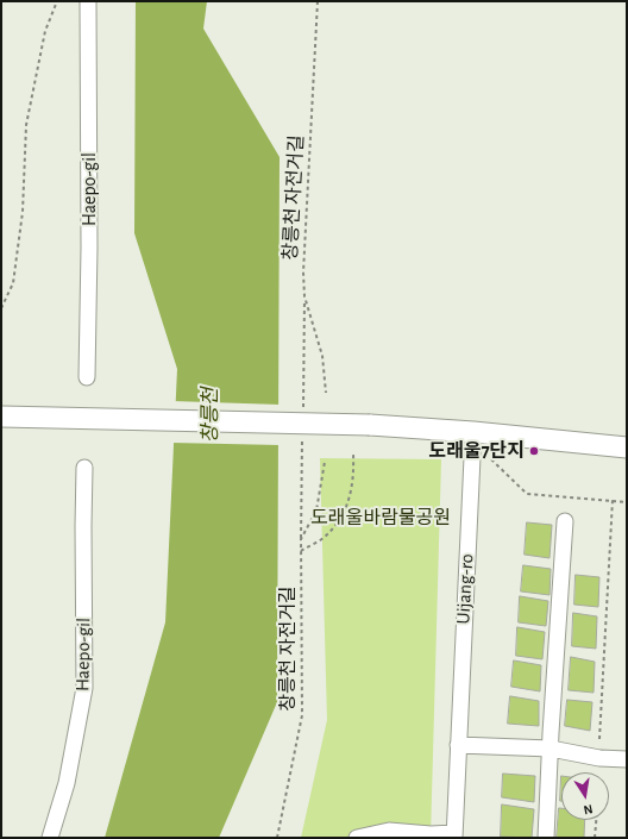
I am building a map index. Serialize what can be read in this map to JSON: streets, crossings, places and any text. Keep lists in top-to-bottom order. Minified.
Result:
{"streets":{"street":["Haepo-gil","Uijang-ro"],"path":["창릉천 자전거길"]},"water":["창릉천"],"parks":["도래울바람물공원"],"places":["도래울7단지"],"north":"bottom"}
